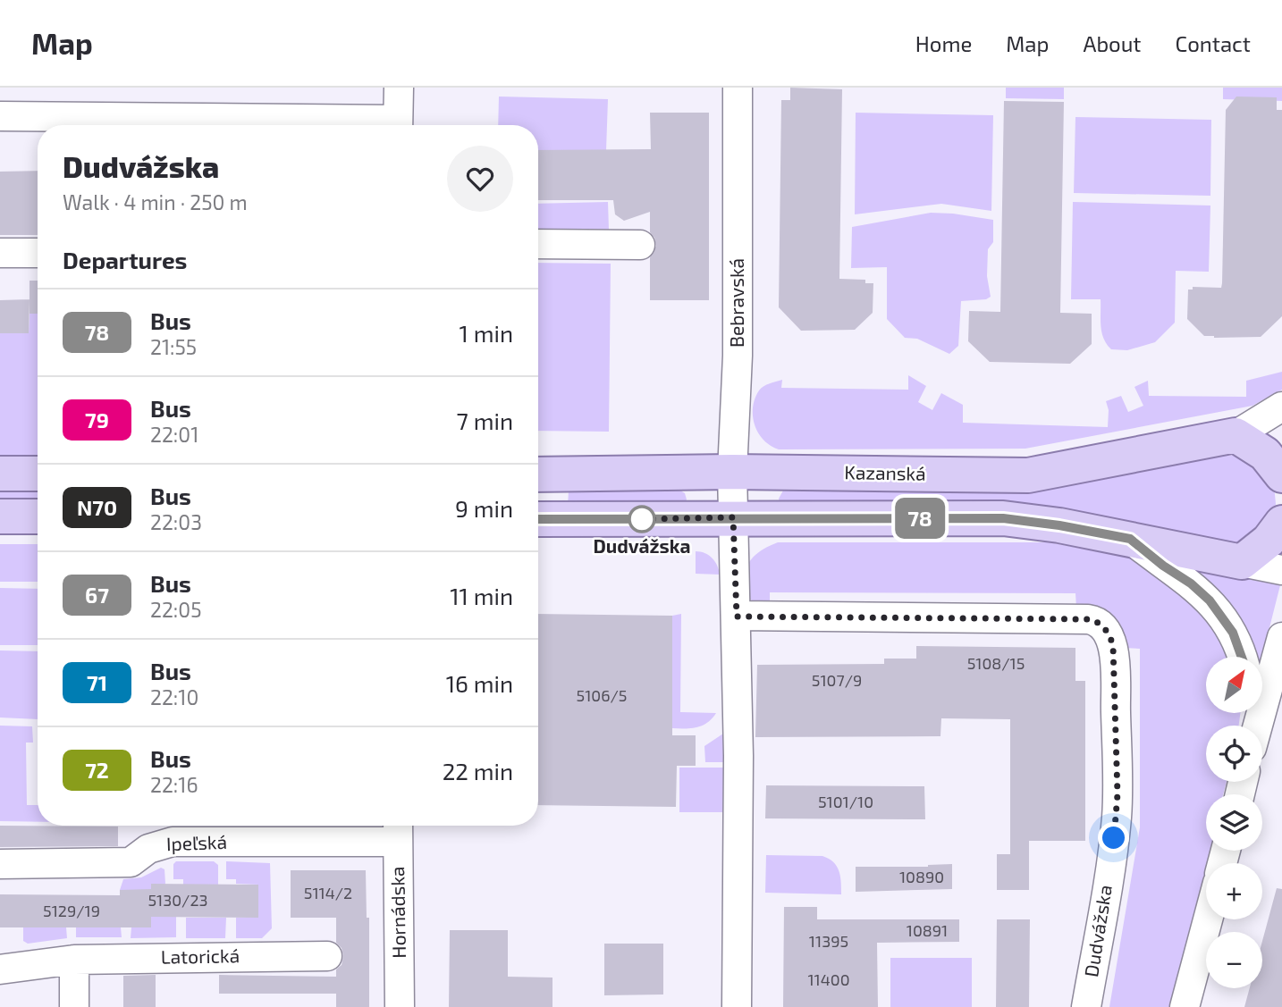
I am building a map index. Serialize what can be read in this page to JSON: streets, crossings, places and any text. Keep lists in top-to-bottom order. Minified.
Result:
{"streets":{"main road":["Kazanská"],"street":["Bebravská","Ipeľská","Hornádska","Dudvážska","Latorická"]},"crossings":[["Bebravská","Kazanská"],["Ipeľská","Hornádska"]],"places":["Dudvážska"],"lines":["bus line 78"],"house_numbers":["5108/15","5107/9","5106/5","5101/10","10890","5114/2","5130/23","5129/19","10891","11395","11400"],"north":"top right","page":{"header":"Map","nav":["Home","Map","About","Contact"],"on_map":"78","heading":[["Dudvážska","Walk · 4 min · 250 m"],"Departures"],"list":[{"mark":"78","name":"Bus","note":"21:55","value":"1 min"},{"mark":"79","name":"Bus","note":"22:01","value":"7 min"},{"mark":"N70","name":"Bus","note":"22:03","value":"9 min"},{"mark":"67","name":"Bus","note":"22:05","value":"11 min"},{"mark":"71","name":"Bus","note":"22:10","value":"16 min"},{"mark":"72","name":"Bus","note":"22:16","value":"22 min"}],"map_buttons":["+","−"]}}
